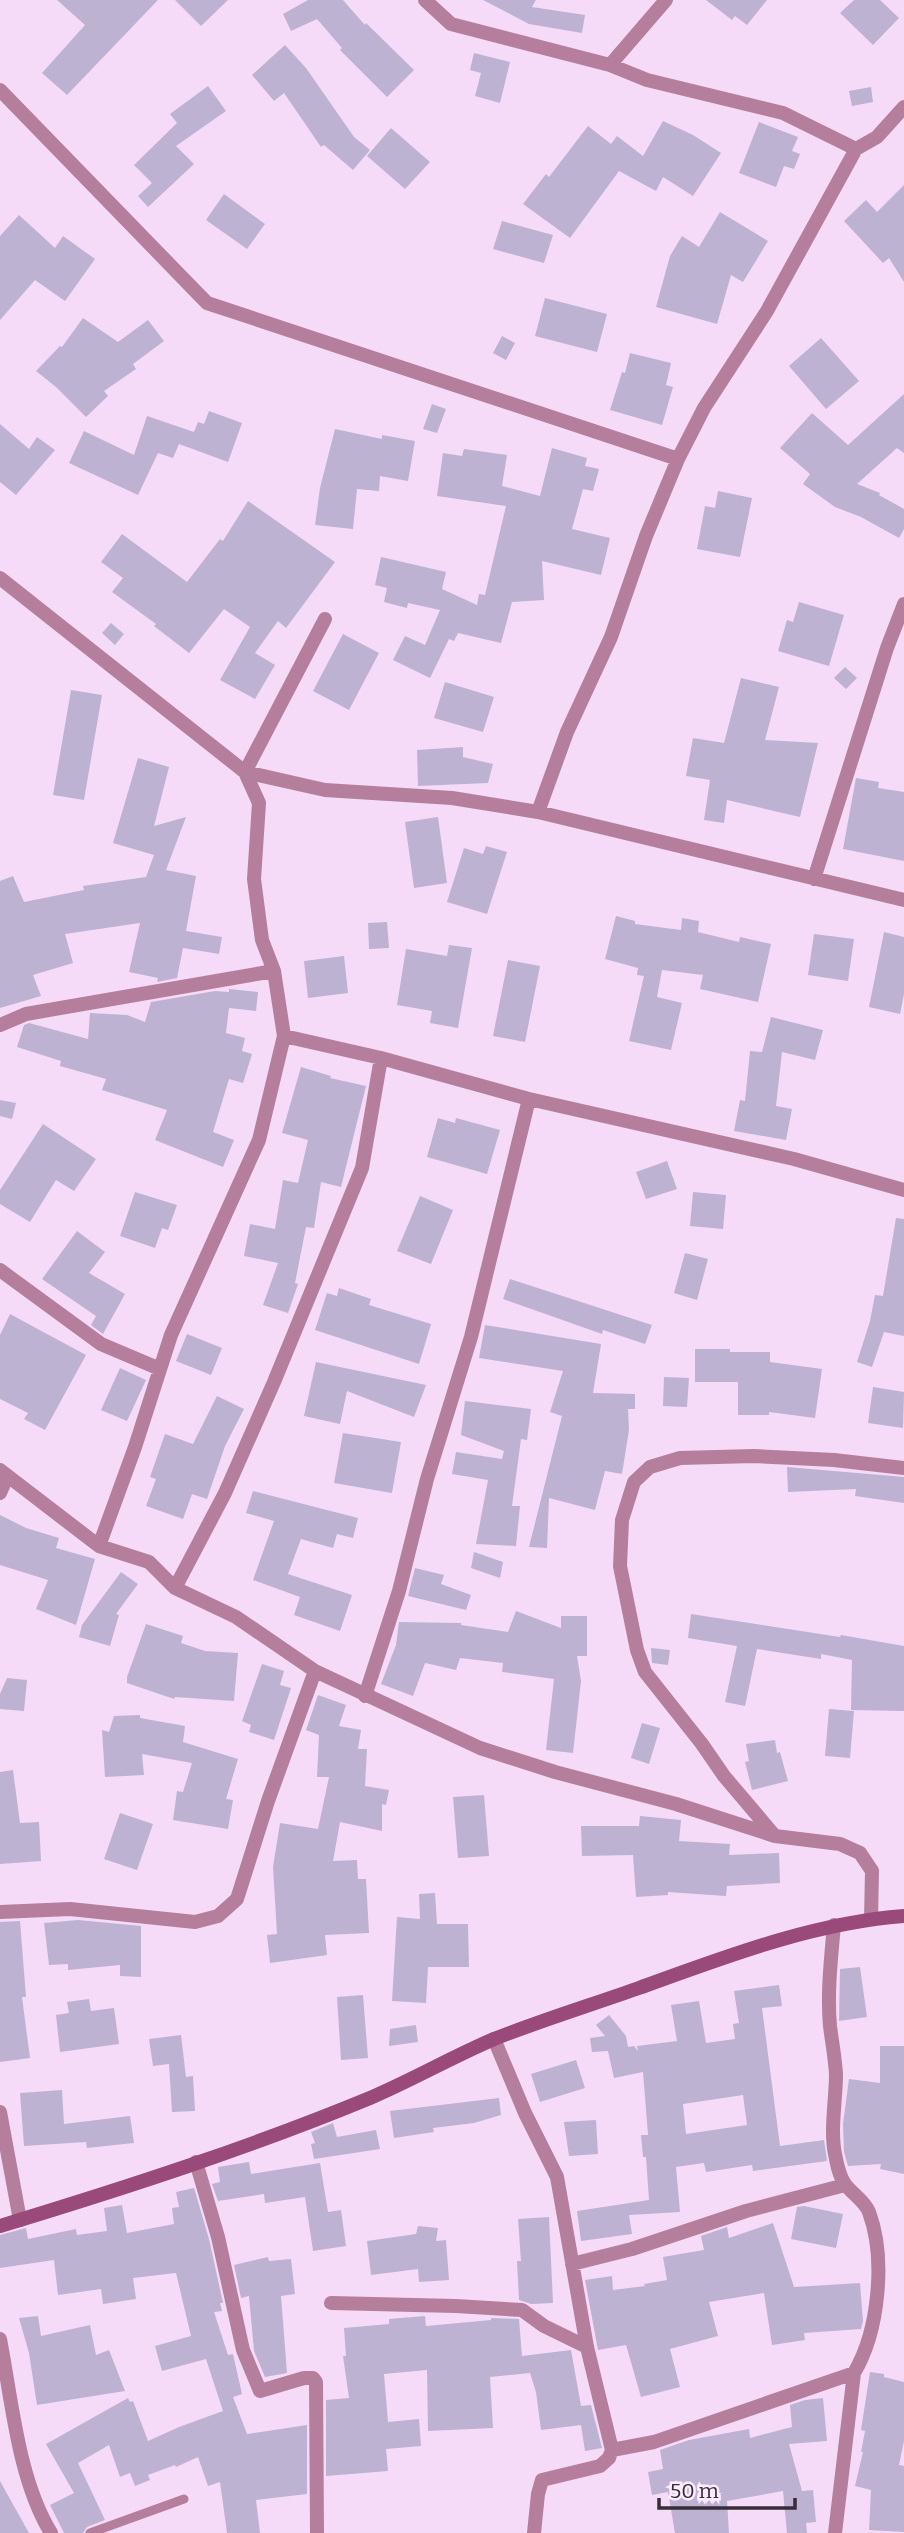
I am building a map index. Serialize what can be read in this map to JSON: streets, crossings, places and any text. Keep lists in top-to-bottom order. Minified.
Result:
{"scale_bar":"50 m"}
